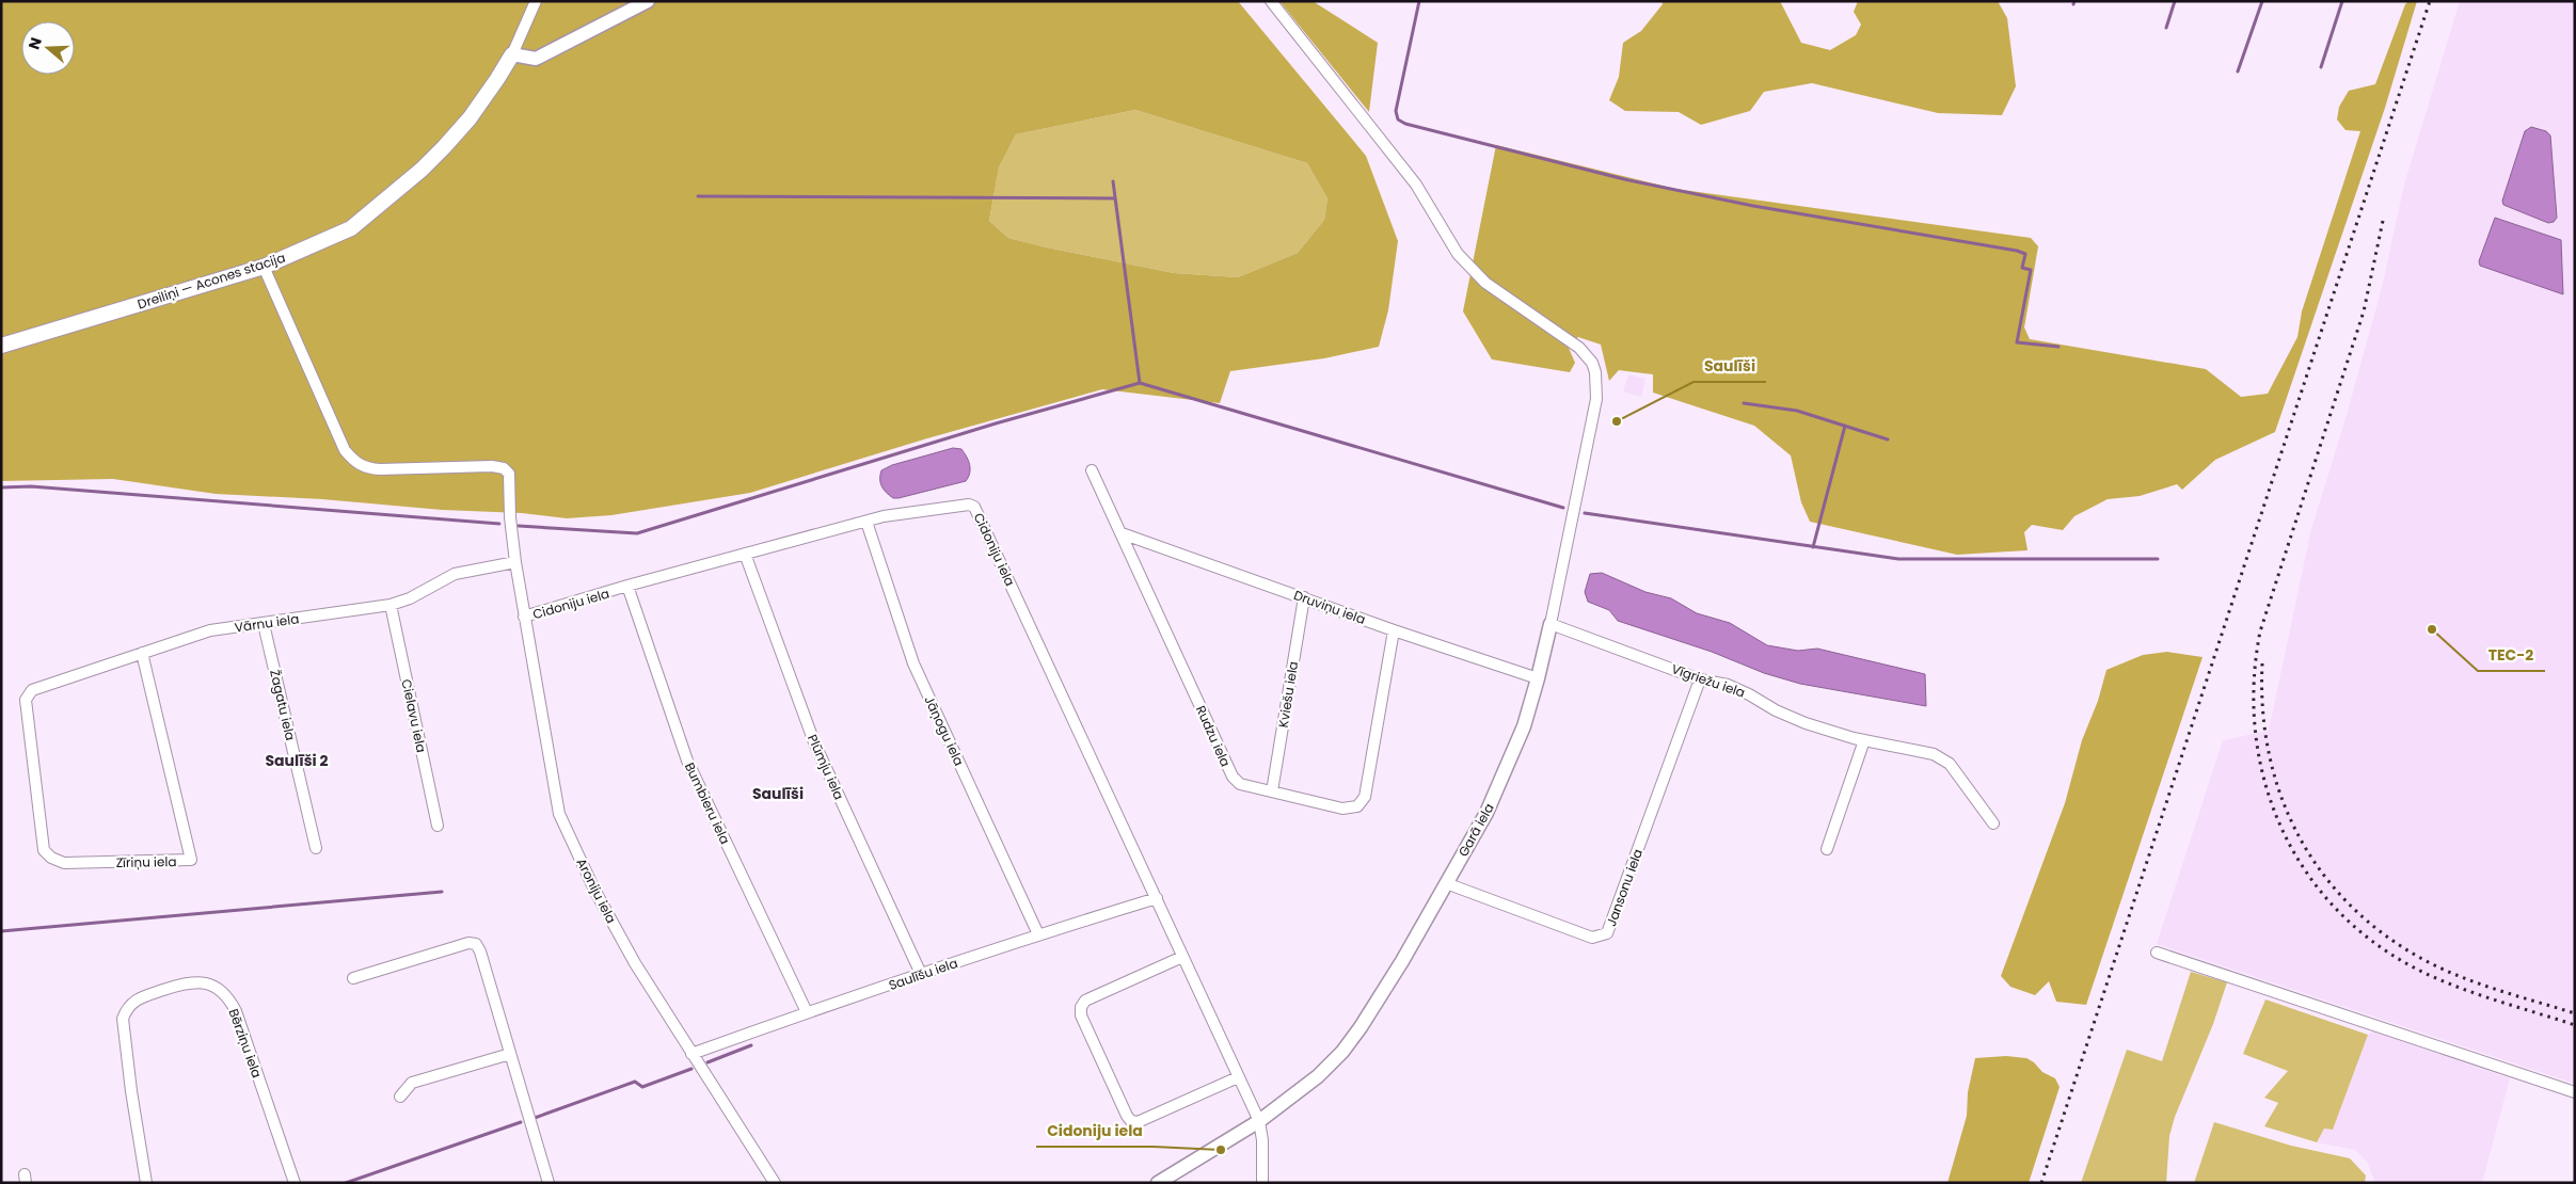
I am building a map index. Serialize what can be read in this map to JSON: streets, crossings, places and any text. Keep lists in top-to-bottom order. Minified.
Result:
{"streets":{"main road":["Dreiliņi — Acones stacija"],"street":["Cidoniju iela","Druviņu iela","Vārnu iela","Vīgriežu iela","Kviešu iela","Žagatu iela","Cielavu iela","Jāņogu iela","Rudzu iela","Plūmju iela","Bumbieru iela","Garā iela","Zīriņu iela","Jansonu iela","Aroniju iela","Saulīšu iela","Bērziņu iela"]},"crossings":[["Dreiliņi — Acones stacija","Aroniju iela"],["Cidoniju iela","Jāņogu iela"],["Cidoniju iela","Plūmju iela"],["Cidoniju iela","Bumbieru iela"],["Cidoniju iela","Garā iela"],["Cidoniju iela","Aroniju iela"],["Cidoniju iela","Saulīšu iela"],["Druviņu iela","Kviešu iela"],["Druviņu iela","Rudzu iela"],["Druviņu iela","Garā iela"],["Vārnu iela","Žagatu iela"],["Vārnu iela","Cielavu iela"],["Vārnu iela","Zīriņu iela"],["Vārnu iela","Aroniju iela"],["Vīgriežu iela","Garā iela"],["Vīgriežu iela","Jansonu iela"],["Kviešu iela","Rudzu iela"],["Jāņogu iela","Saulīšu iela"],["Plūmju iela","Saulīšu iela"],["Bumbieru iela","Saulīšu iela"],["Garā iela","Jansonu iela"],["Aroniju iela","Saulīšu iela"]],"districts":["Saulīši 2","Saulīši"],"places":["Saulīši","TEC-2","Cidoniju iela"],"north":"left"}
